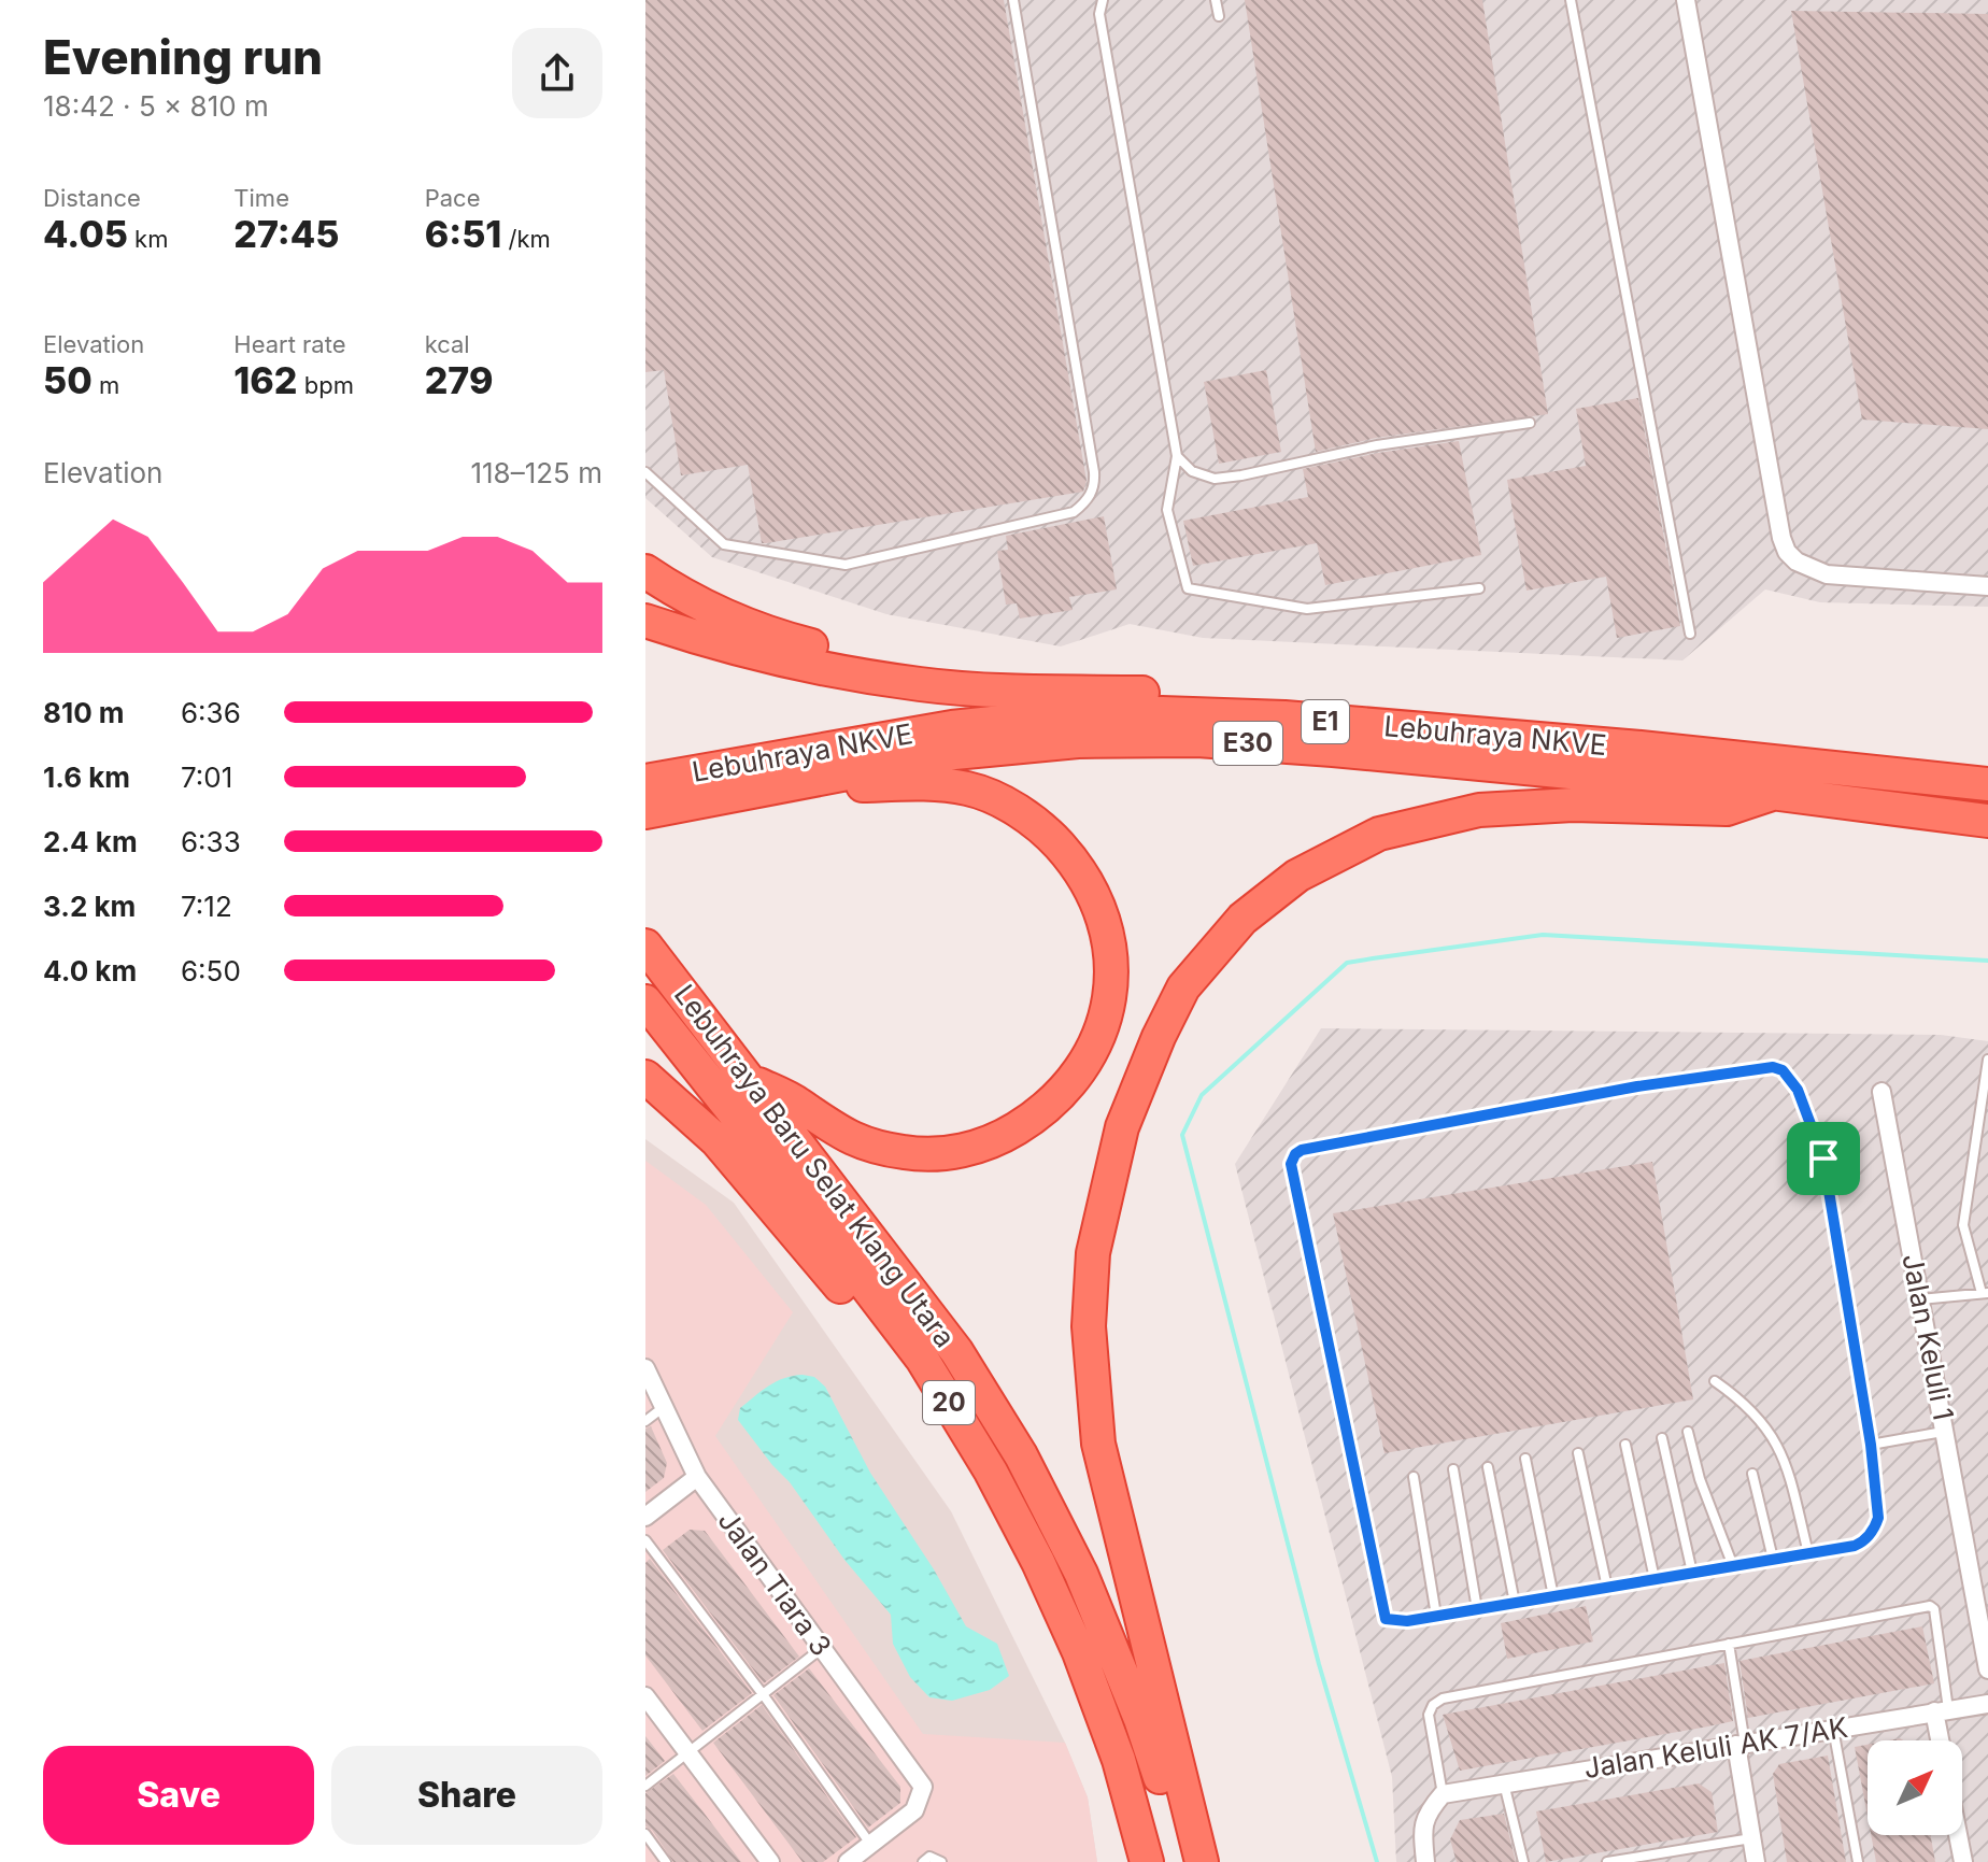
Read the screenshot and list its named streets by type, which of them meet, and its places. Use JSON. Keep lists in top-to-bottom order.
{
  "streets": {
    "highway": [
      "E1",
      "Lebuhraya NKVE",
      "E30",
      "Lebuhraya Baru Selat Klang Utara",
      "20"
    ],
    "street": ["Jalan Keluli 1", "Jalan Tiara 3", "Jalan Keluli AK 7/AK"]
  },
  "north": "top right",
  "page": {
    "heading": ["Evening run", "18:42 · 5 × 810 m"],
    "stats": [
      ["Distance", "4.05 km"],
      ["Time", "27:45"],
      ["Pace", "6:51 /km"],
      ["Elevation", "50 m"],
      ["Heart rate", "162 bpm"],
      ["kcal", "279"]
    ],
    "chart": ["Elevation", "118–125 m"],
    "list": [
      {
        "name": "810 m",
        "note": "6:36"
      },
      {
        "name": "1.6 km",
        "note": "7:01"
      },
      {
        "name": "2.4 km",
        "note": "6:33"
      },
      {
        "name": "3.2 km",
        "note": "7:12"
      },
      {
        "name": "4.0 km",
        "note": "6:50"
      }
    ],
    "buttons": ["Save", "Share"]
  }
}
